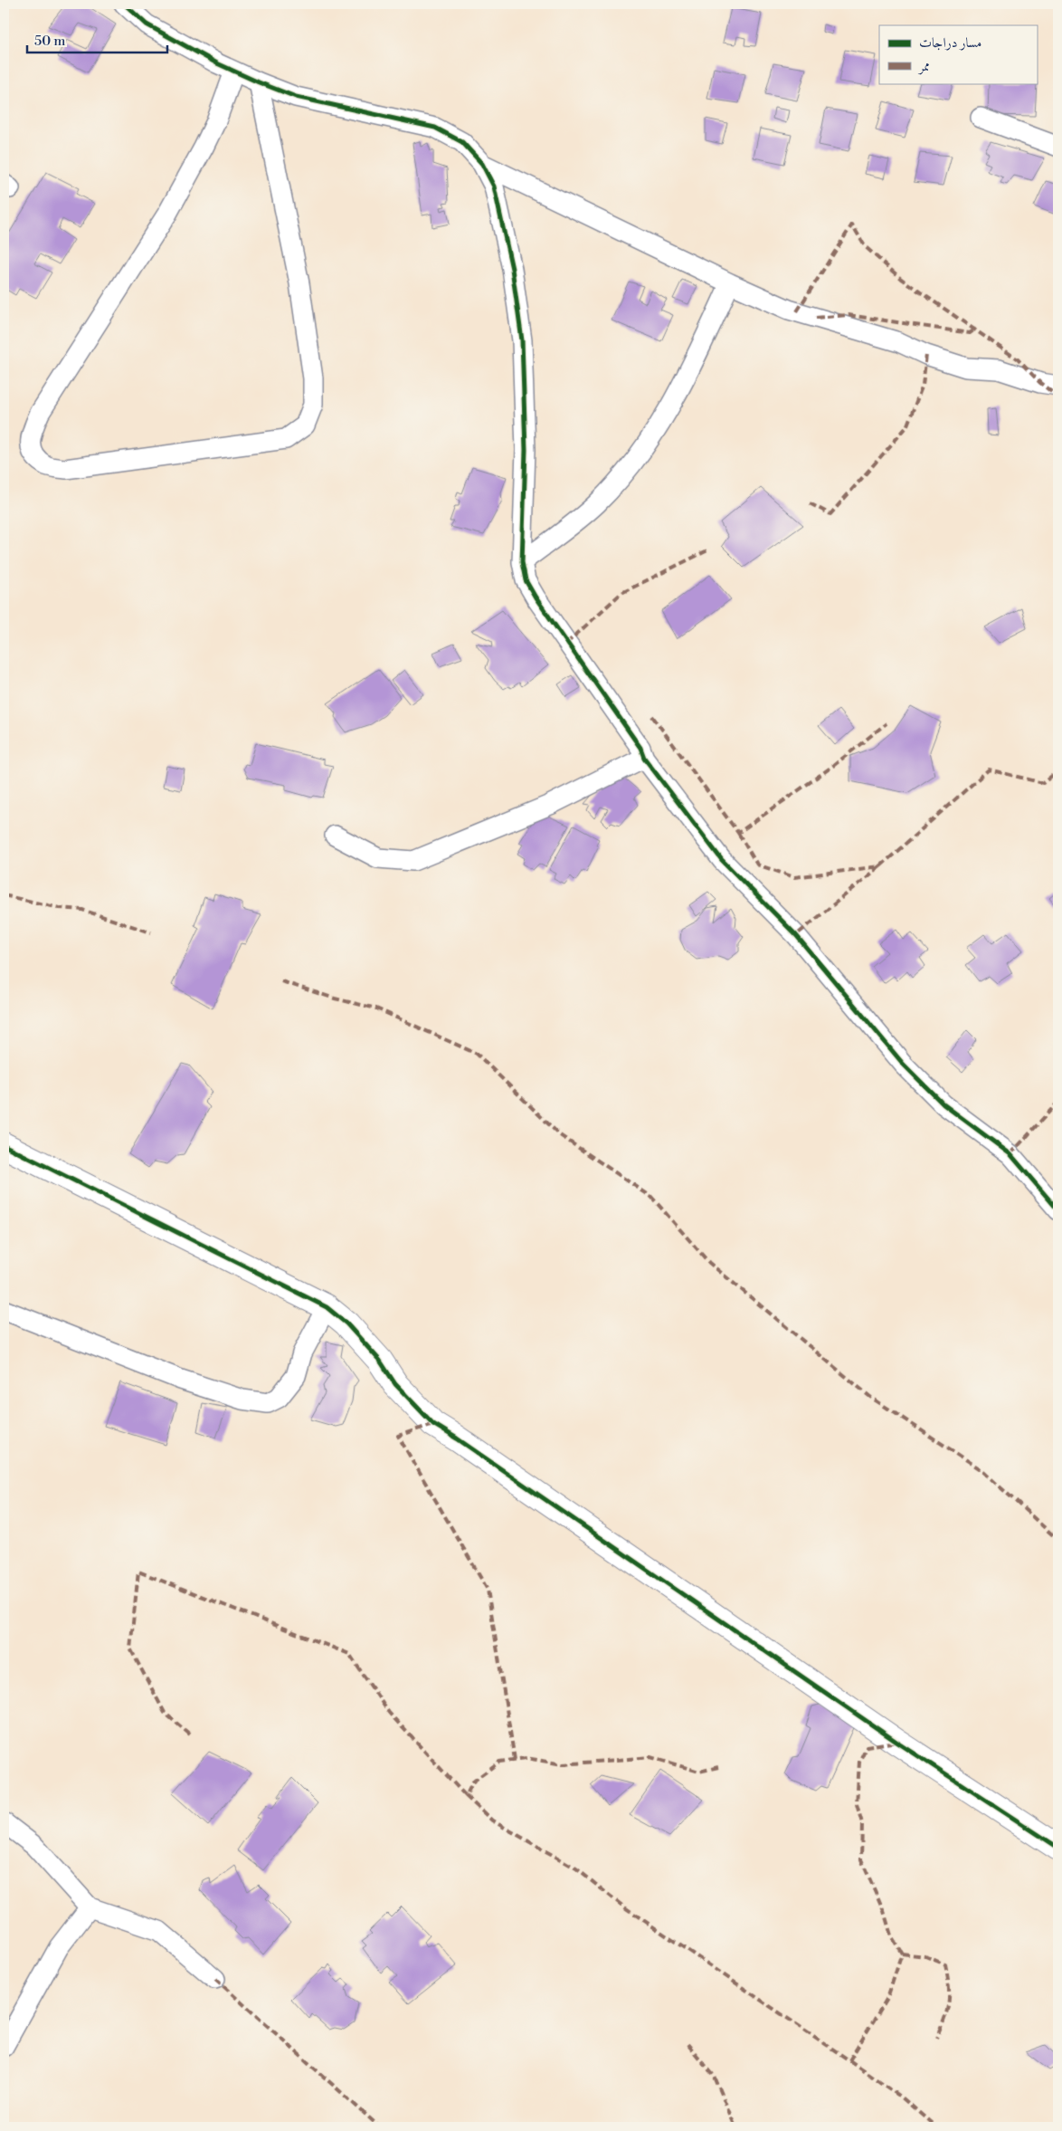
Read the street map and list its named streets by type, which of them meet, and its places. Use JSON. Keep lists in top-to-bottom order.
{
  "legend": ["مسار دراجات", "ممر"],
  "scale_bar": "50 m"
}
